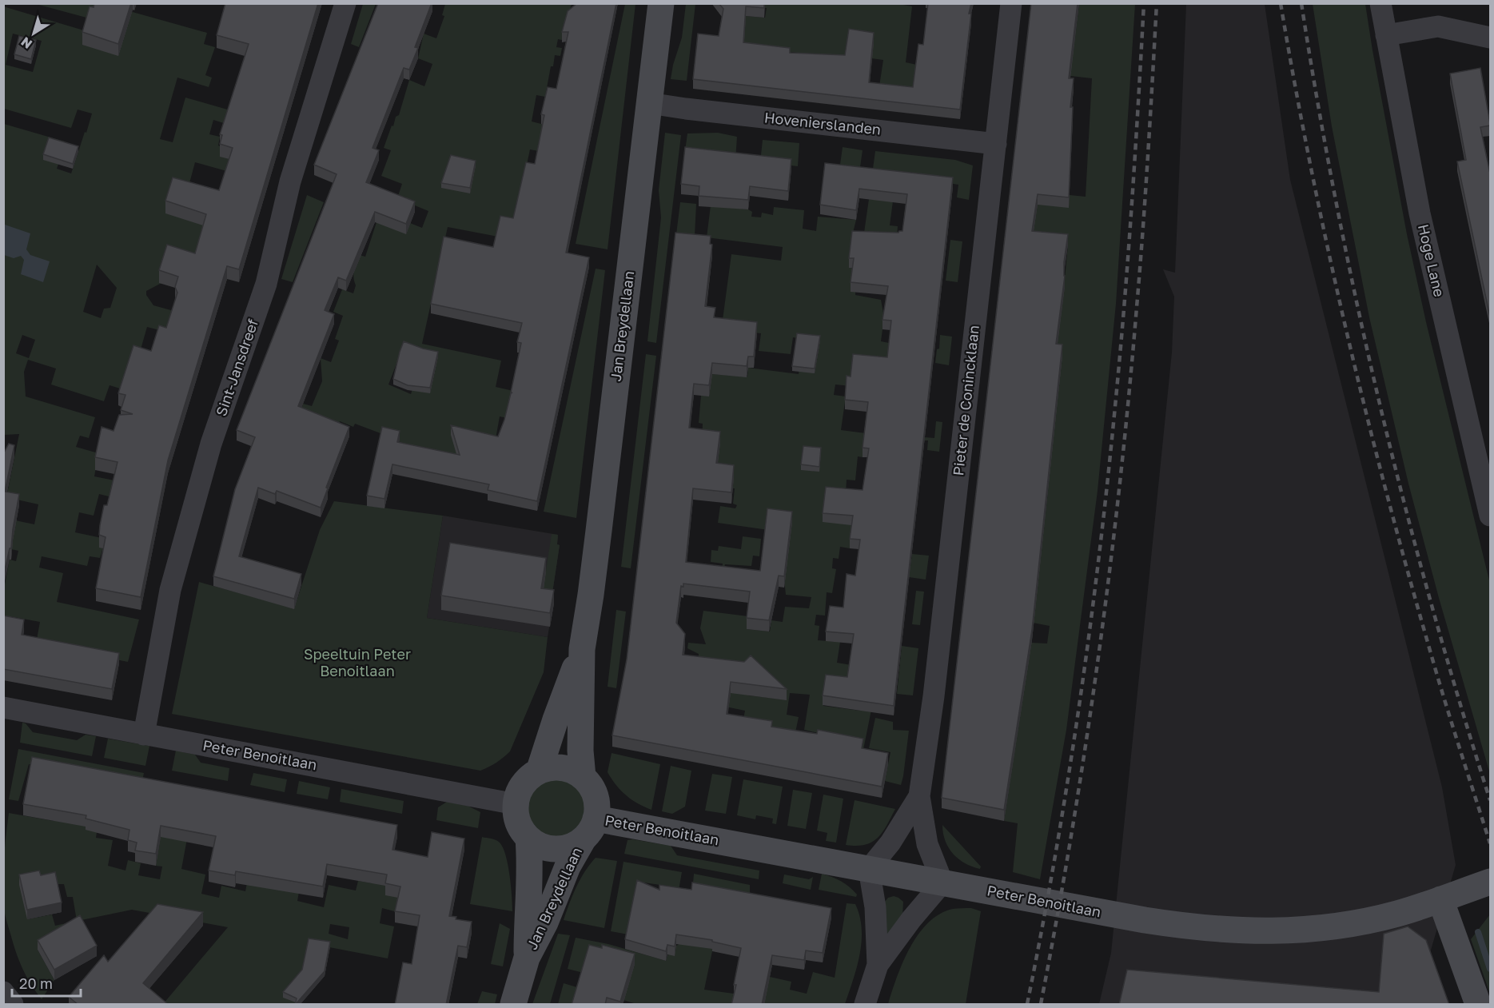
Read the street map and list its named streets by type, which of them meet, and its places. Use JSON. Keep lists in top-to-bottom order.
{
  "streets": {
    "street": [
      "Hovenierslanden",
      "Hoge Lane",
      "Jan Breydellaan",
      "Sint-Jansdreef",
      "Pieter de Conincklaan",
      "Peter Benoitlaan"
    ]
  },
  "crossings": [
    ["Hovenierslanden", "Jan Breydellaan"],
    ["Hovenierslanden", "Pieter de Conincklaan"],
    ["Jan Breydellaan", "Peter Benoitlaan"],
    ["Sint-Jansdreef", "Peter Benoitlaan"],
    ["Pieter de Conincklaan", "Peter Benoitlaan"]
  ],
  "parks": ["Speeltuin Peter Benoitlaan"],
  "scale_bar": "20 m",
  "north": "bottom left"
}
